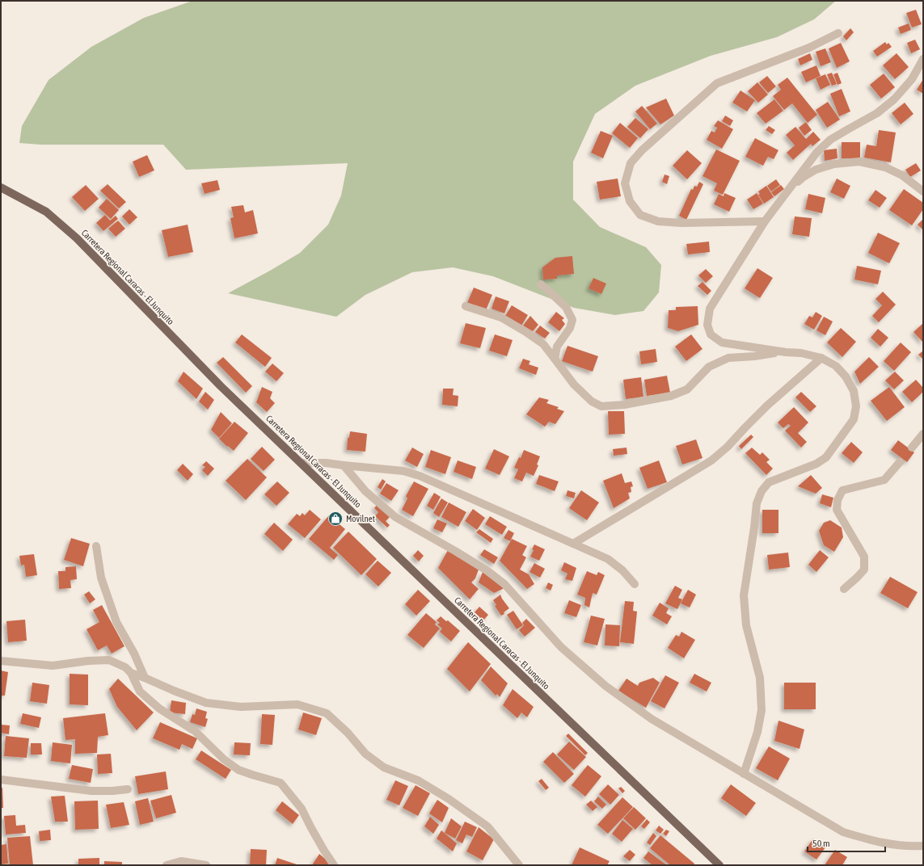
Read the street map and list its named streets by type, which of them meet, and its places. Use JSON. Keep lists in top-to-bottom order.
{
  "streets": {
    "main road": ["Carretera Regional Caracas - El Junquito"]
  },
  "places": {
    "shop": ["Movilnet"]
  },
  "scale_bar": "50 m"
}
